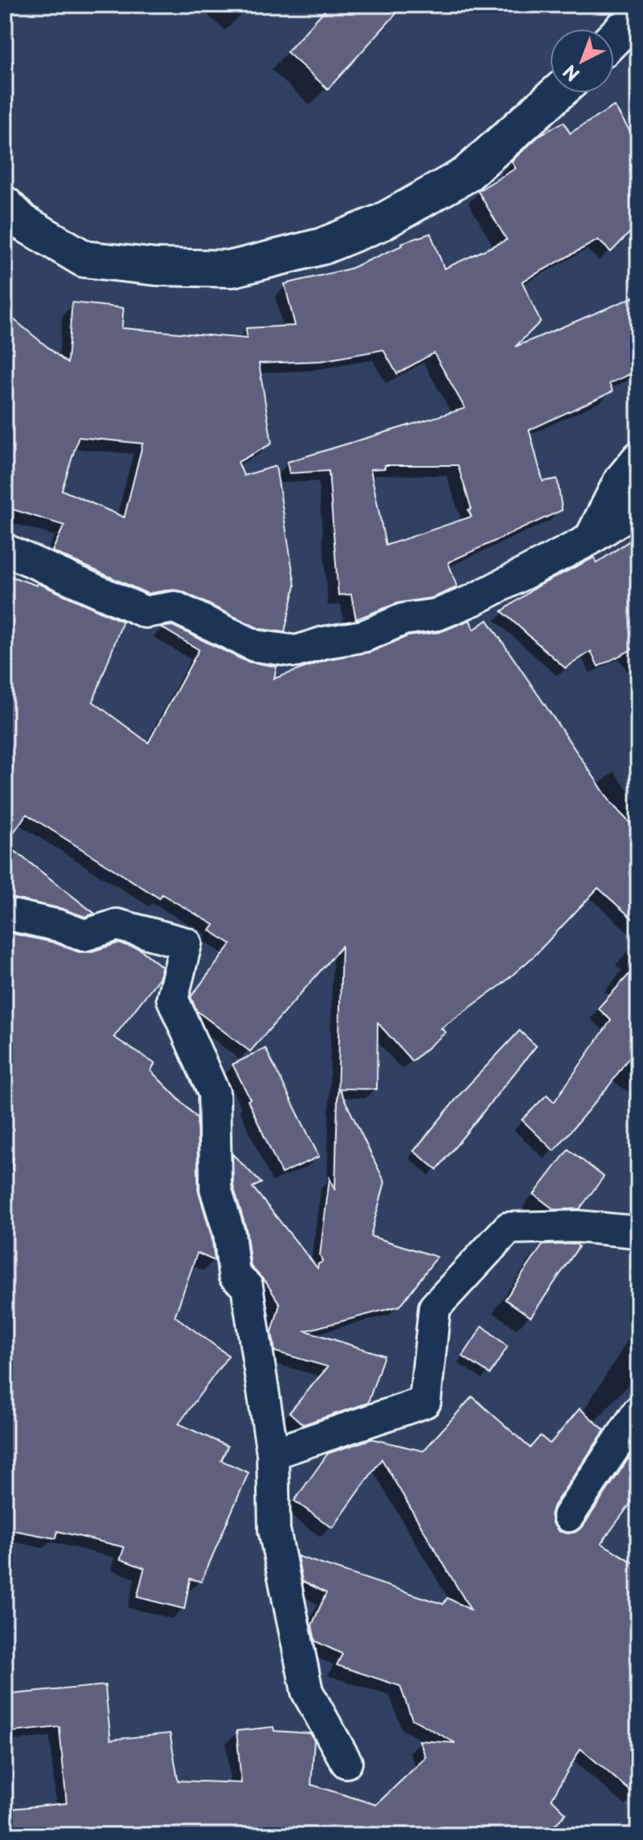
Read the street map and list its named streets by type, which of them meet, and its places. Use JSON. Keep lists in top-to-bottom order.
{
  "north": "bottom left"
}
